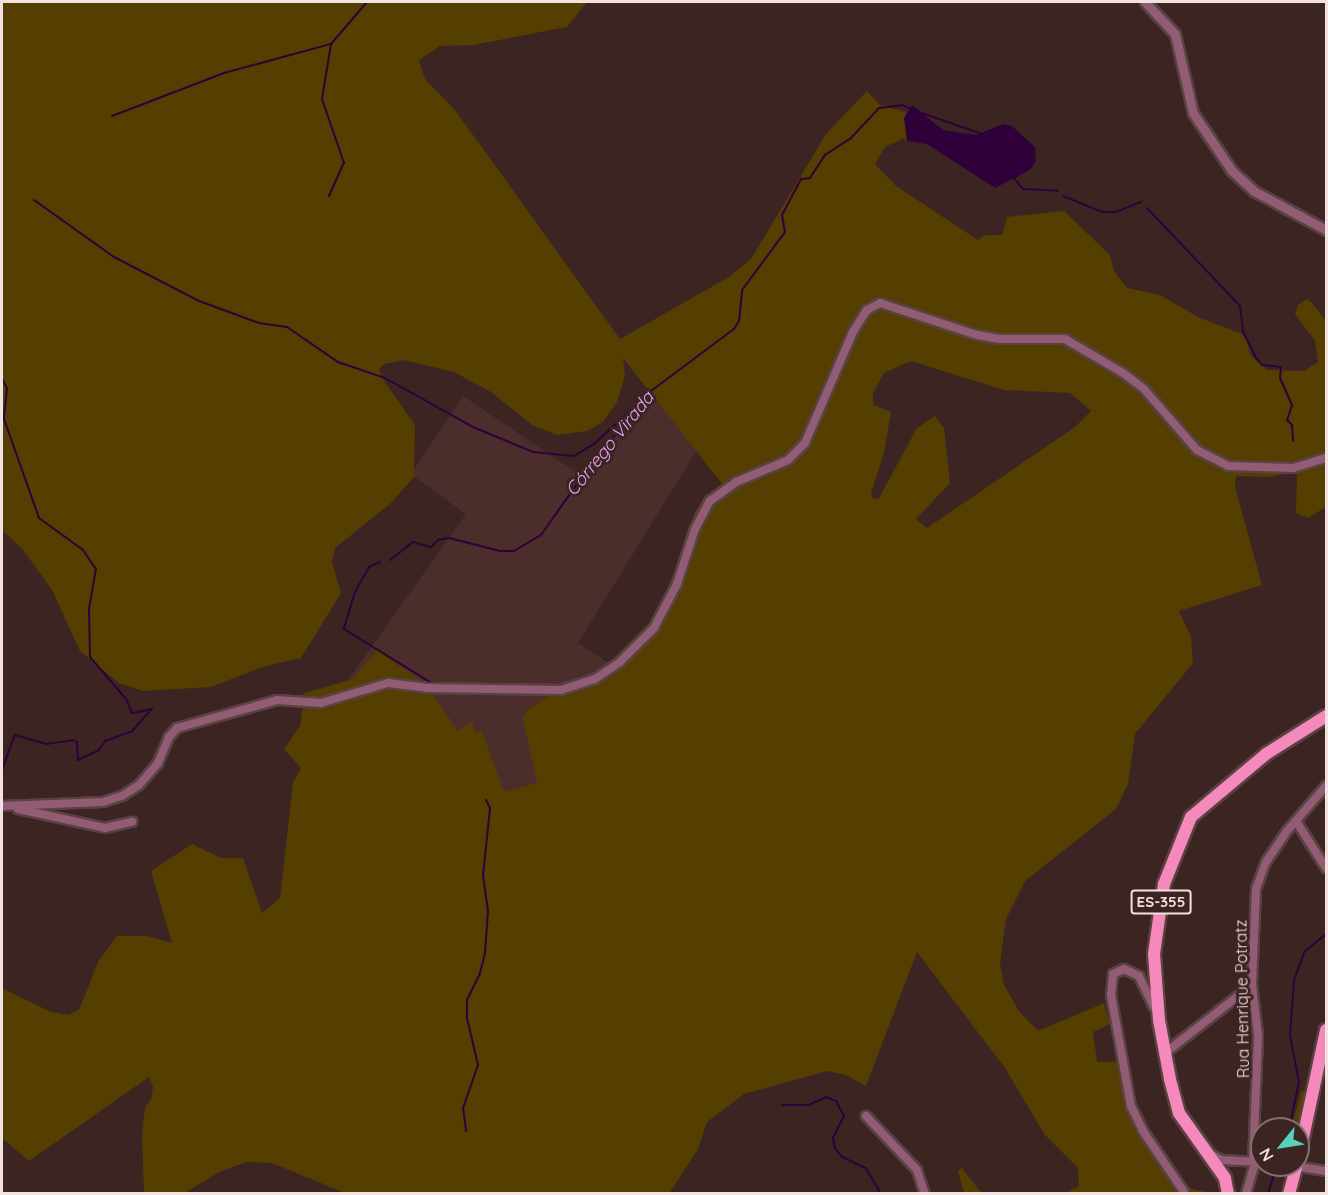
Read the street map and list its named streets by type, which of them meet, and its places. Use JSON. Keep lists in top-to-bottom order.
{
  "streets": {
    "main road": ["ES-355"],
    "street": ["Rua Henrique Potratz"]
  },
  "water": ["Córrego Virada"],
  "north": "bottom left"
}
